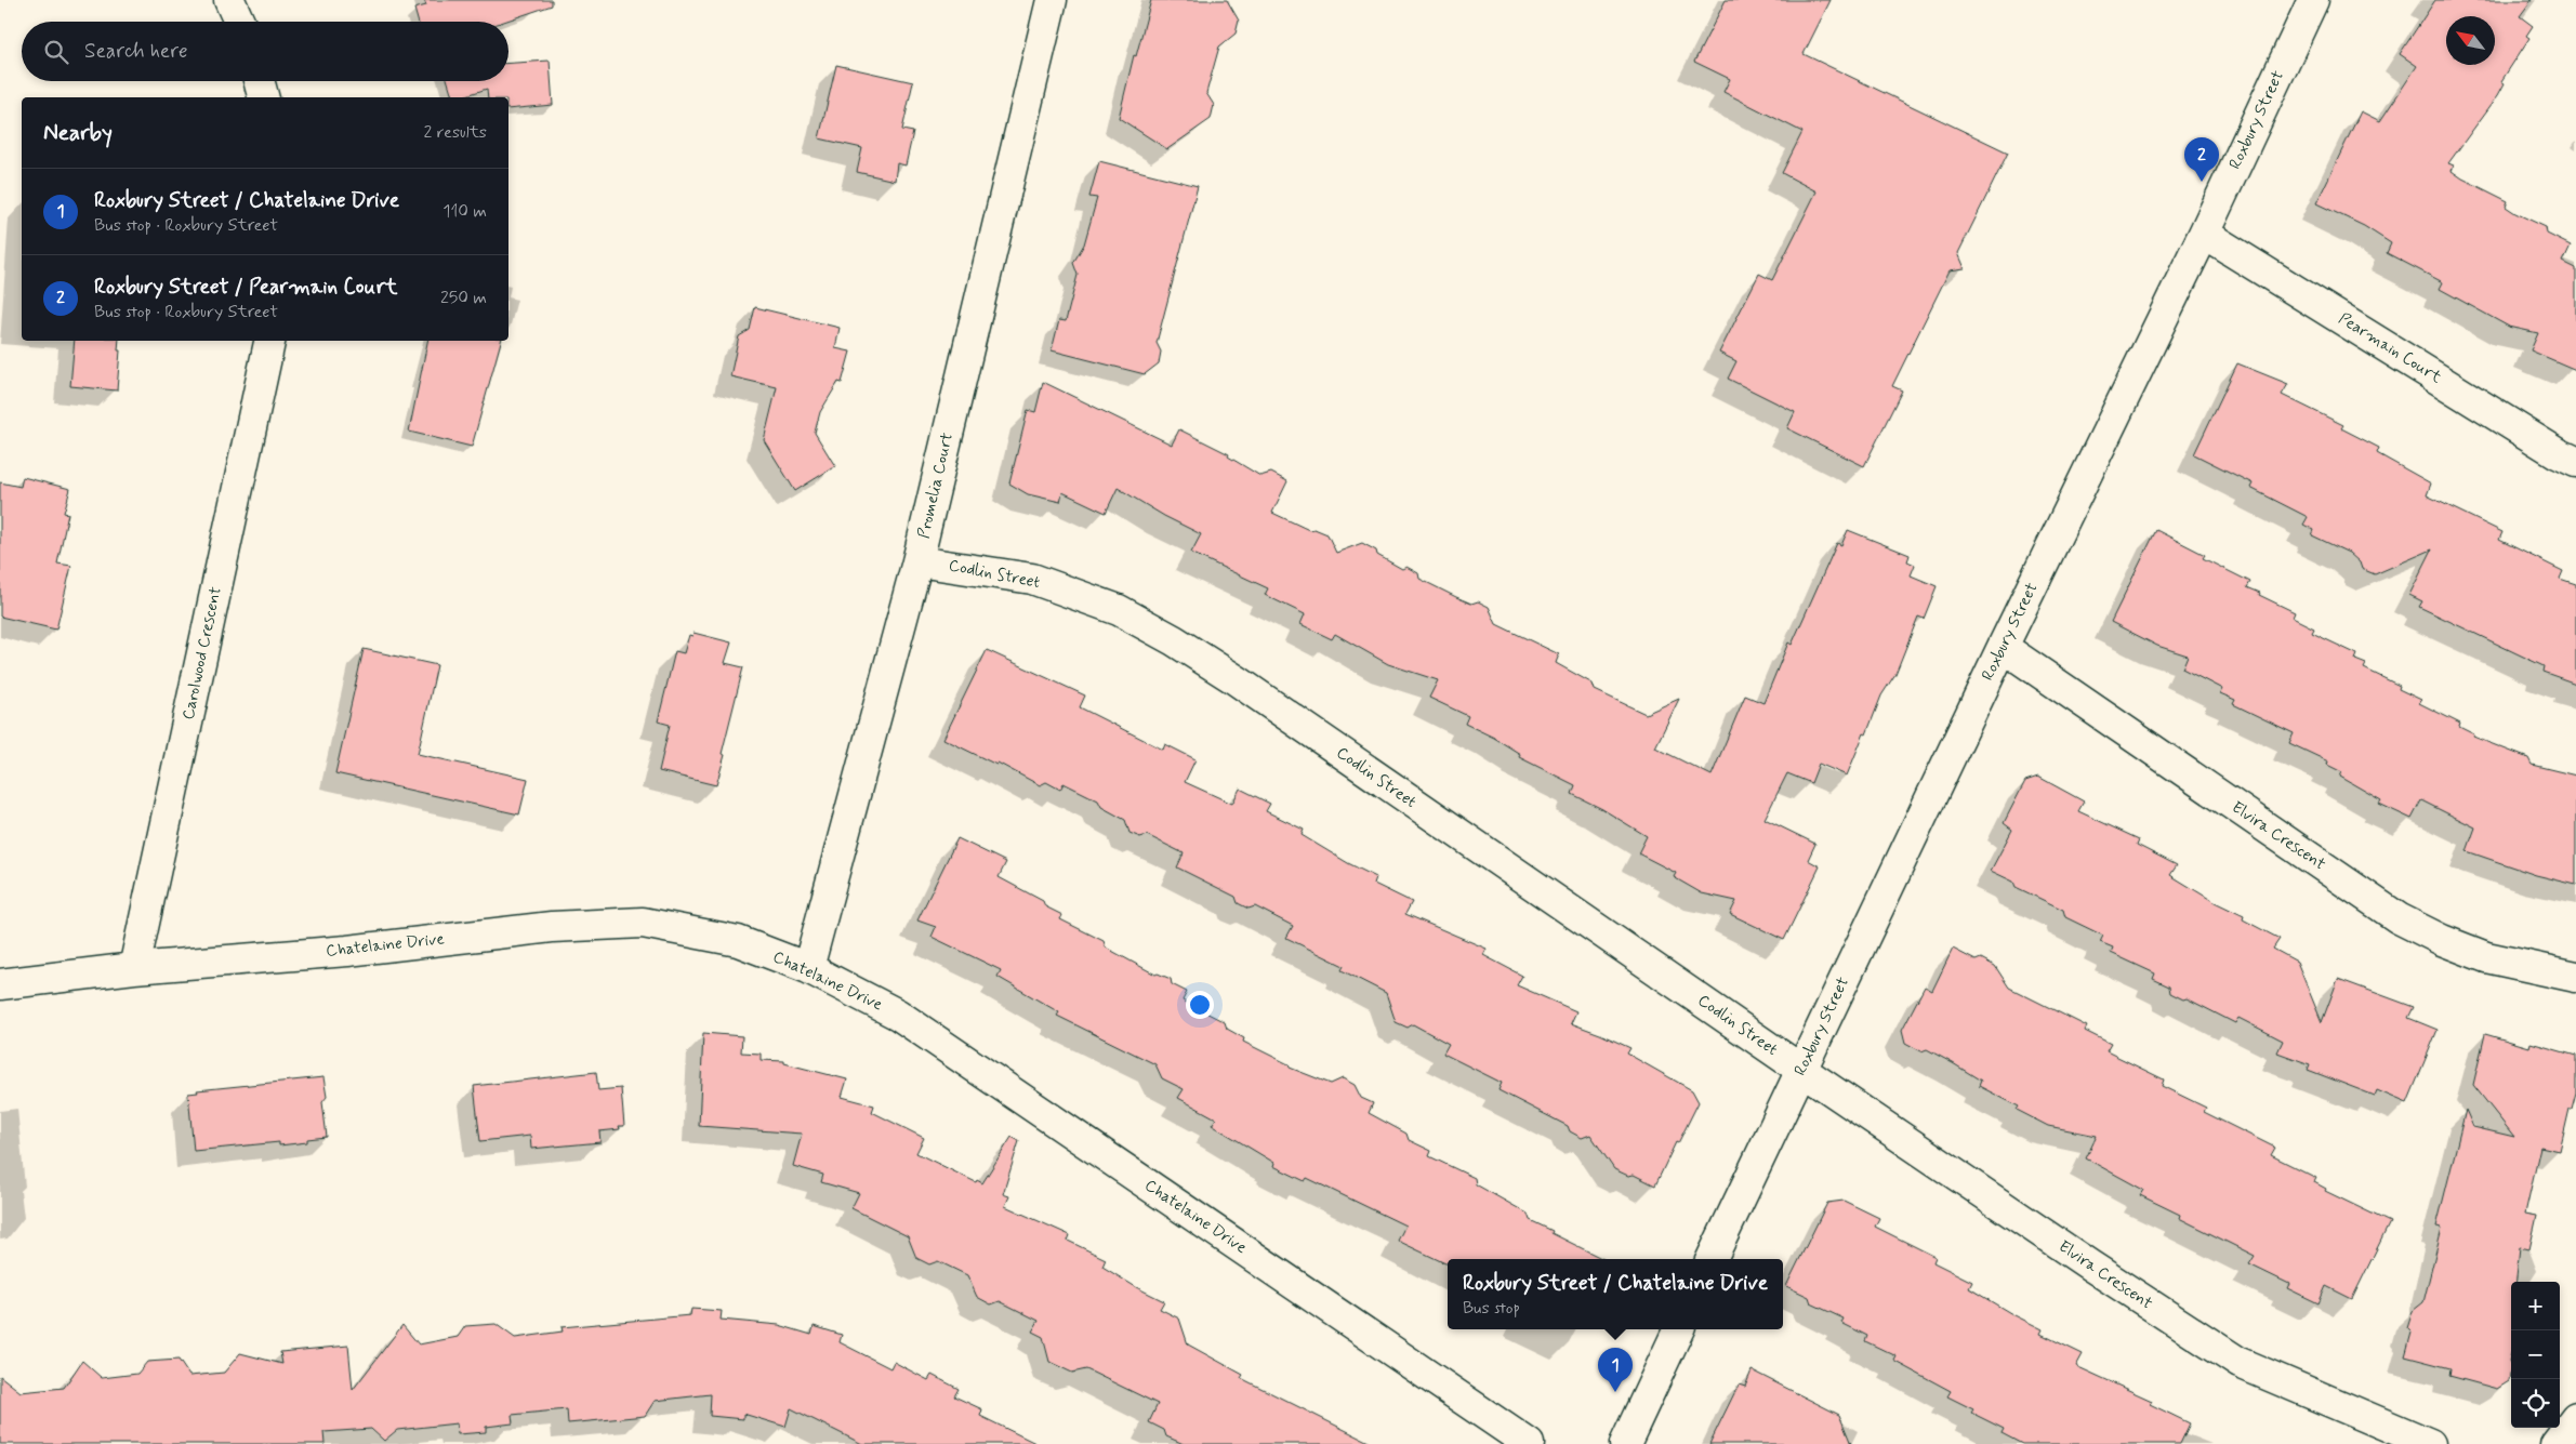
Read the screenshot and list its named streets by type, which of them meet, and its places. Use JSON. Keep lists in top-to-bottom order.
{
  "streets": {
    "street": [
      "Roxbury Street",
      "Pearmain Court",
      "Promelia Court",
      "Codlin Street",
      "Carolwood Crescent",
      "Elvira Crescent",
      "Chatelaine Drive"
    ]
  },
  "crossings": [
    ["Roxbury Street", "Pearmain Court"],
    ["Roxbury Street", "Codlin Street"],
    ["Roxbury Street", "Elvira Crescent"],
    ["Promelia Court", "Codlin Street"],
    ["Promelia Court", "Chatelaine Drive"],
    ["Codlin Street", "Elvira Crescent"],
    ["Carolwood Crescent", "Chatelaine Drive"]
  ],
  "north": "top left",
  "page": {
    "search": "Search here",
    "heading": ["Nearby", "2 results"],
    "pins": ["2", "1"],
    "list": [
      {
        "mark": "1",
        "name": "Roxbury Street / Chatelaine Drive",
        "note": "Bus stop · Roxbury Street",
        "value": "110 m"
      },
      {
        "mark": "2",
        "name": "Roxbury Street / Pearmain Court",
        "note": "Bus stop · Roxbury Street",
        "value": "250 m"
      }
    ],
    "popup": ["Roxbury Street / Chatelaine Drive", "Bus stop"],
    "map_buttons": ["+", "−"]
  }
}
